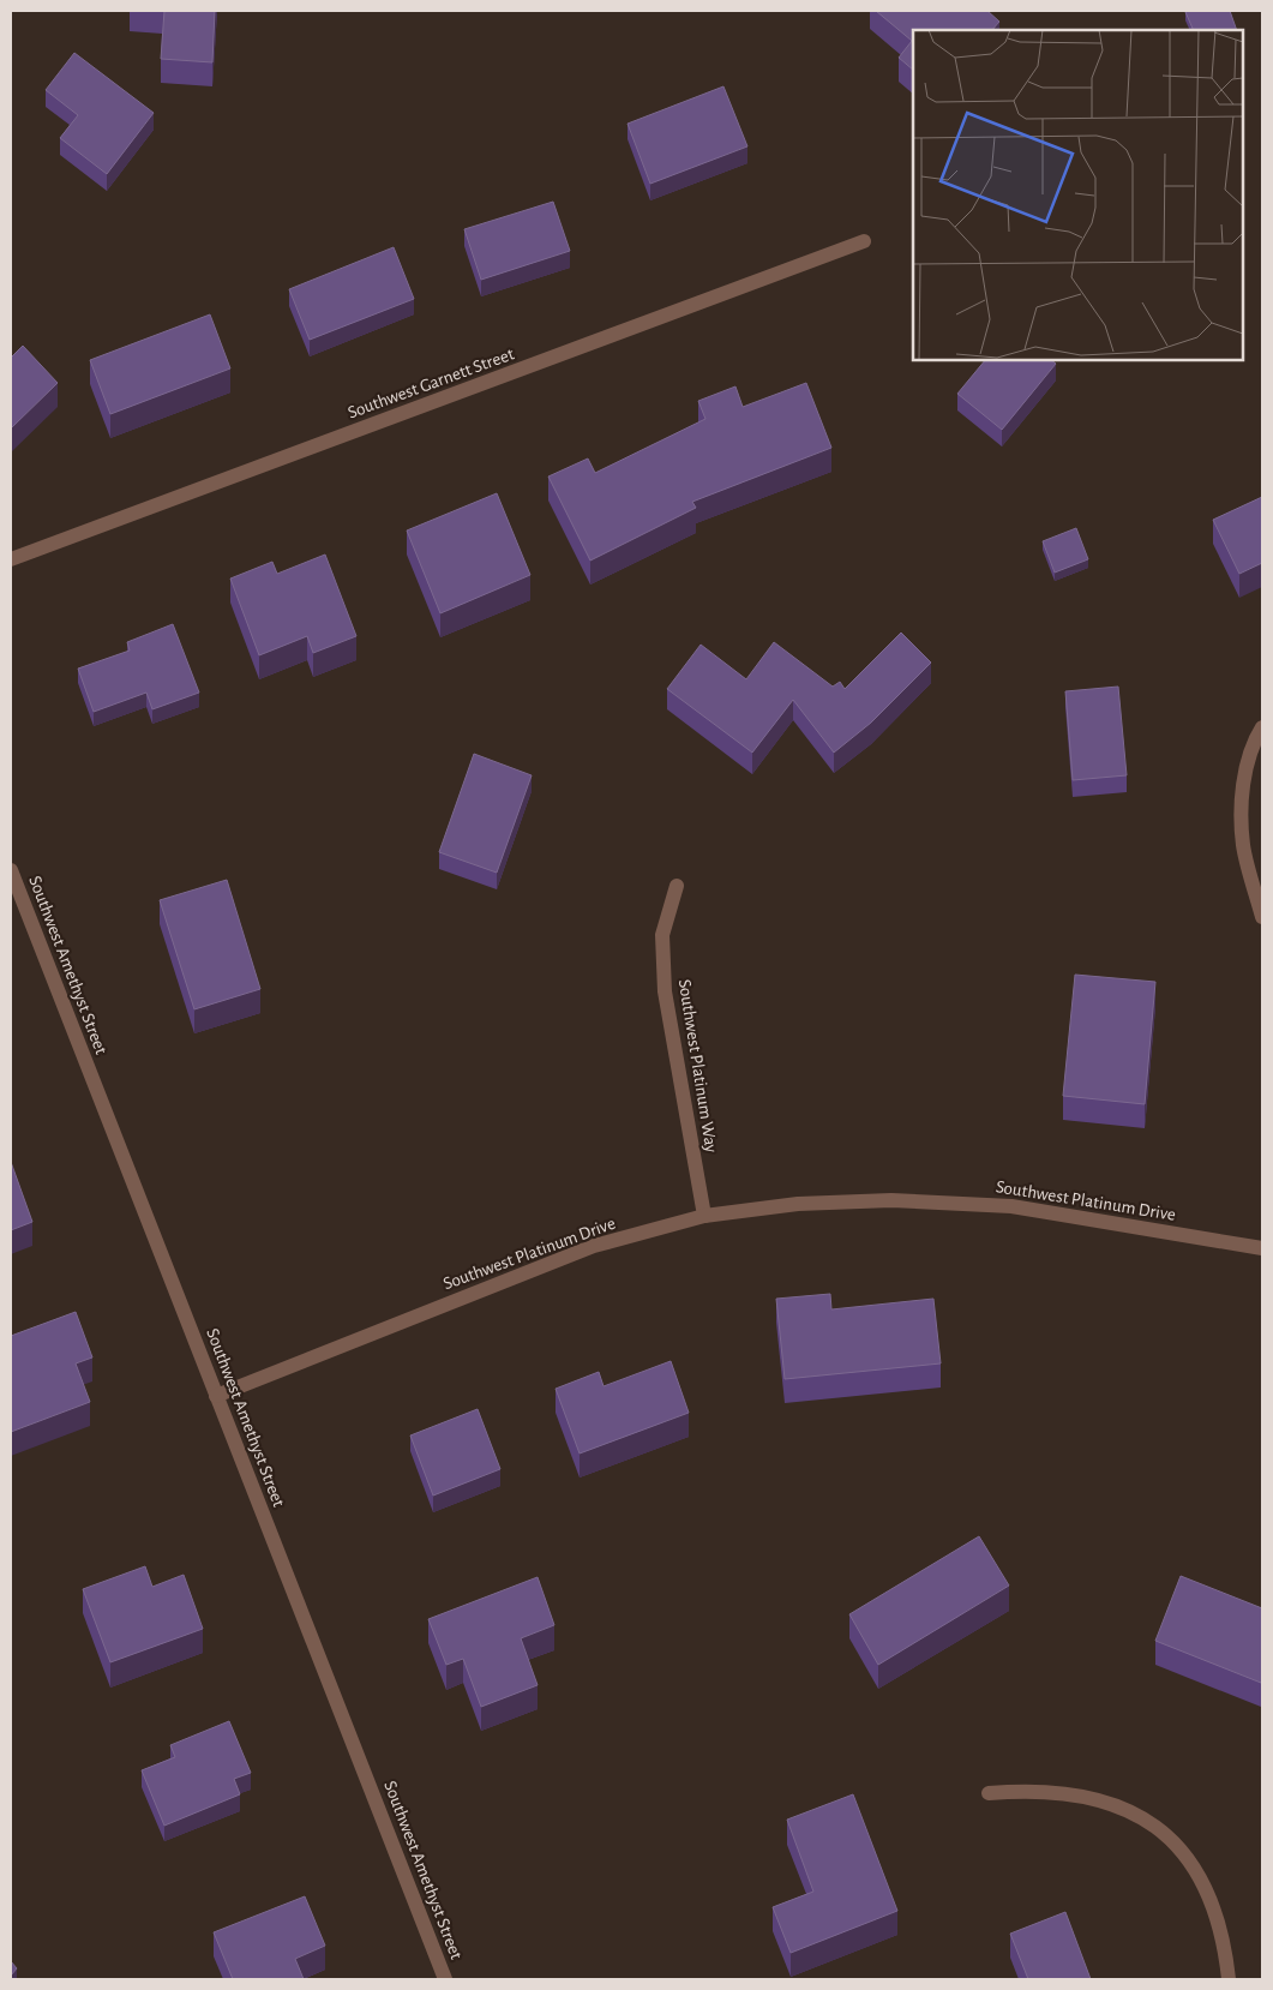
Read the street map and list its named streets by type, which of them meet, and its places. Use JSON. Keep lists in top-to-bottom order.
{
  "streets": {
    "street": [
      "Southwest Garnett Street",
      "Southwest Amethyst Street",
      "Southwest Platinum Way",
      "Southwest Platinum Drive"
    ]
  },
  "crossings": [
    ["Southwest Amethyst Street", "Southwest Platinum Drive"],
    ["Southwest Platinum Way", "Southwest Platinum Drive"]
  ]
}
